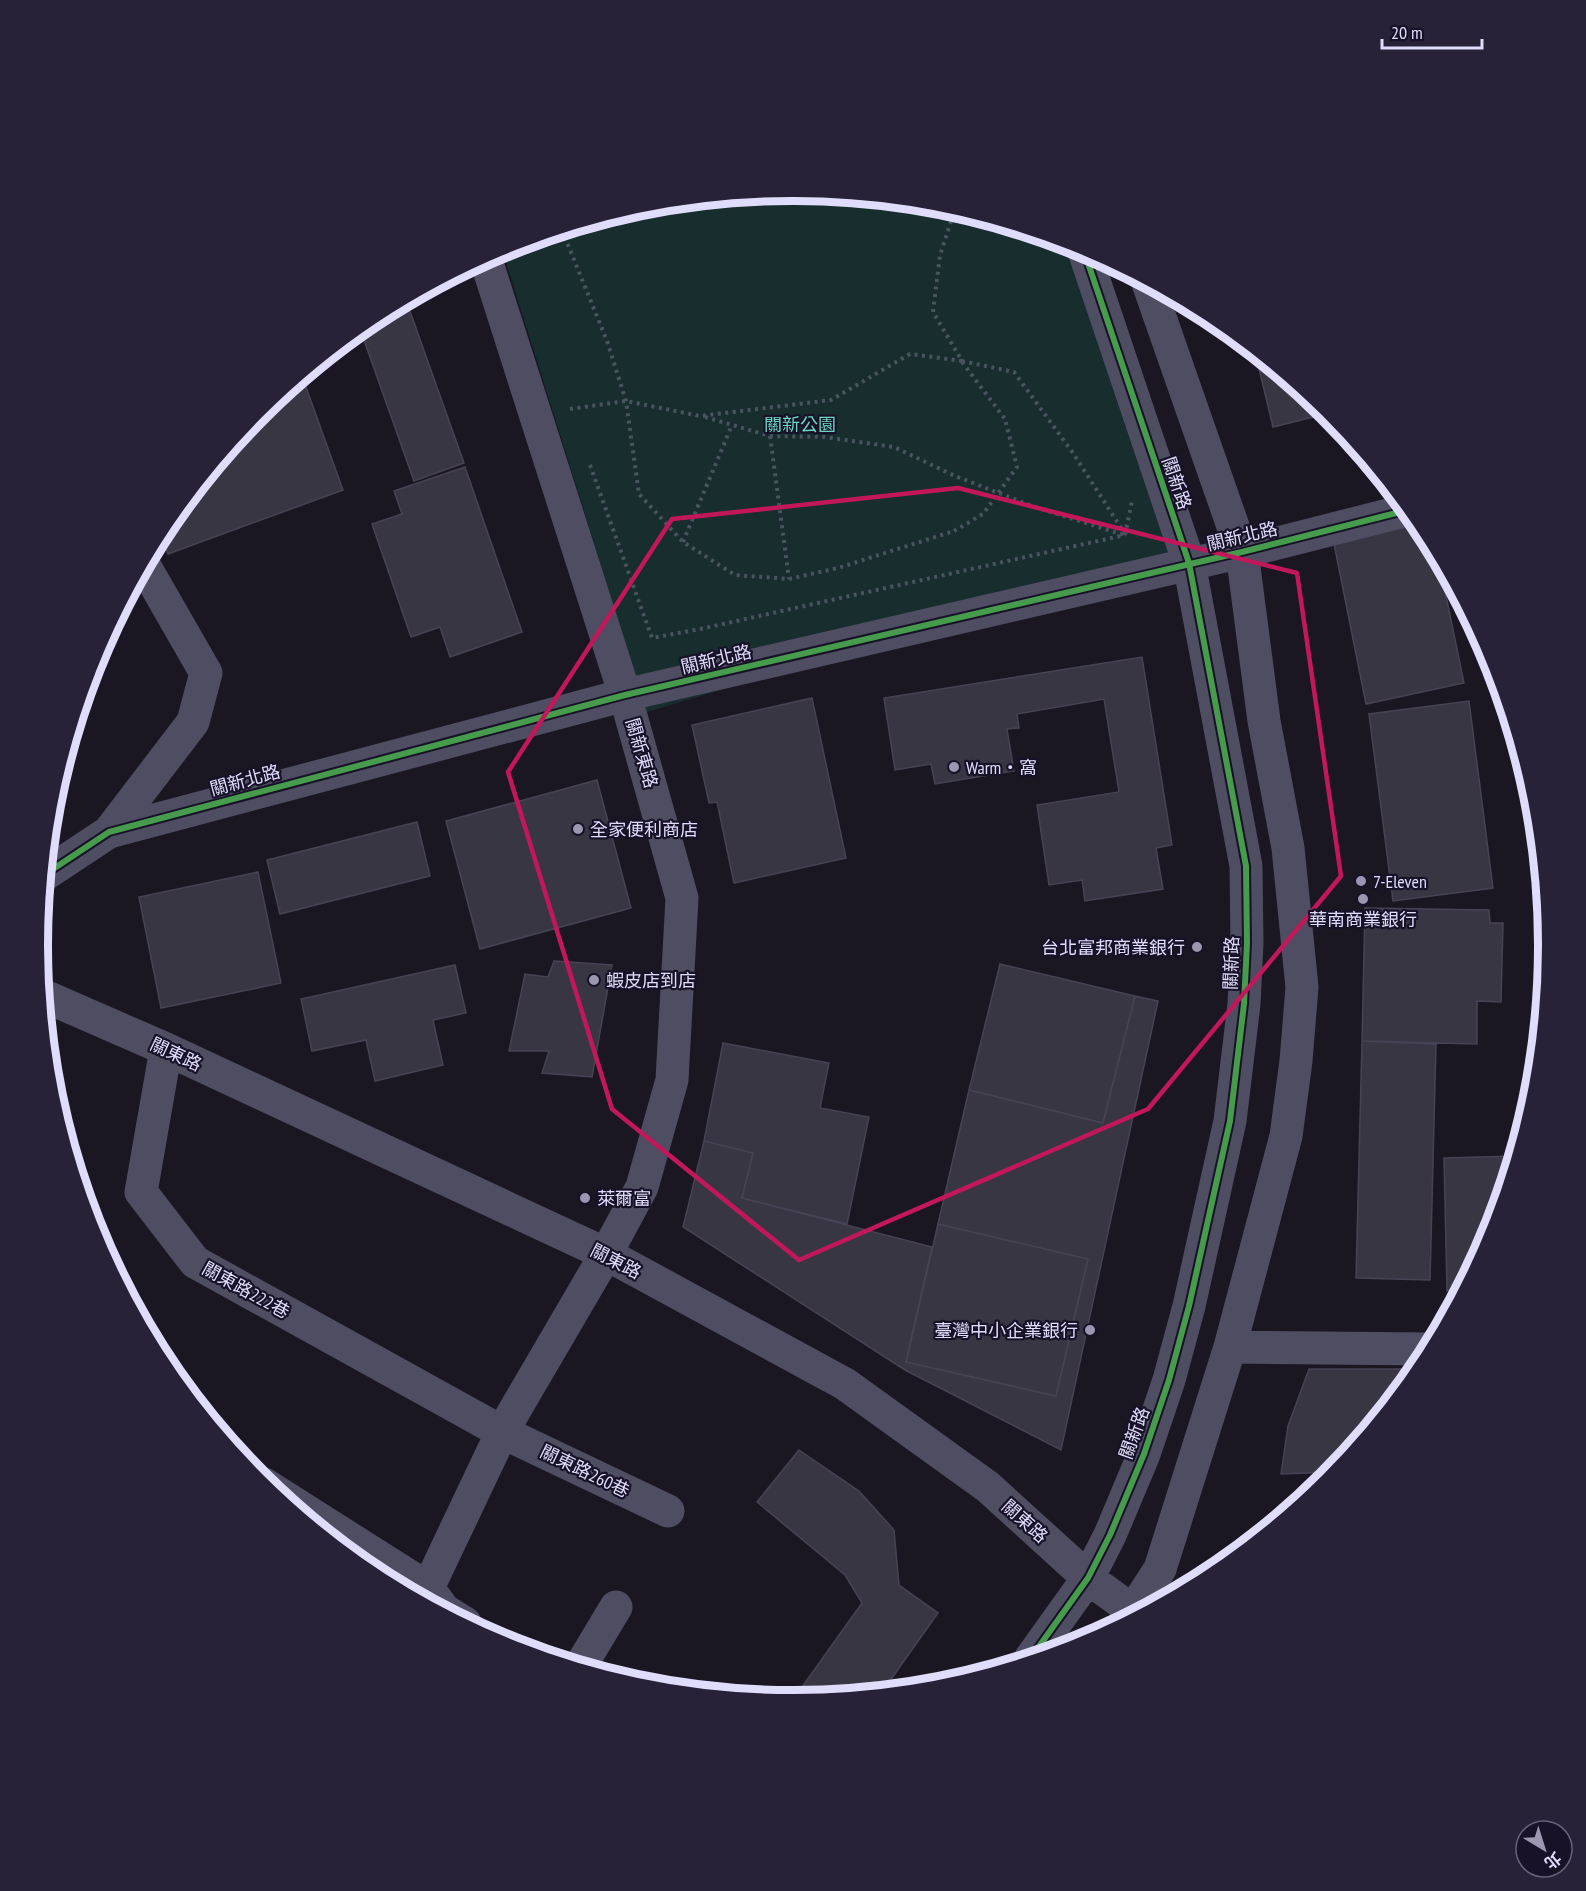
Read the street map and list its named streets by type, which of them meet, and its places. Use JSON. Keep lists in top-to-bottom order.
{
  "streets": {
    "street": [
      "關新路",
      "關新北路",
      "關新東路",
      "關東路",
      "關東路222巷",
      "關東路260巷"
    ]
  },
  "crossings": [
    ["關新路", "關新北路"],
    ["關新路", "關東路"],
    ["關新北路", "關新東路"],
    ["關新東路", "關東路"],
    ["關新東路", "關東路222巷"],
    ["關新東路", "關東路260巷"],
    ["關東路", "關東路222巷"],
    ["關東路222巷", "關東路260巷"]
  ],
  "parks": ["關新公園"],
  "places": [
    "Warm・窩",
    "全家便利商店",
    "7-Eleven",
    "華南商業銀行",
    "台北富邦商業銀行",
    "蝦皮店到店",
    "萊爾富",
    "臺灣中小企業銀行"
  ],
  "scale_bar": "20 m",
  "north": "bottom right"
}
